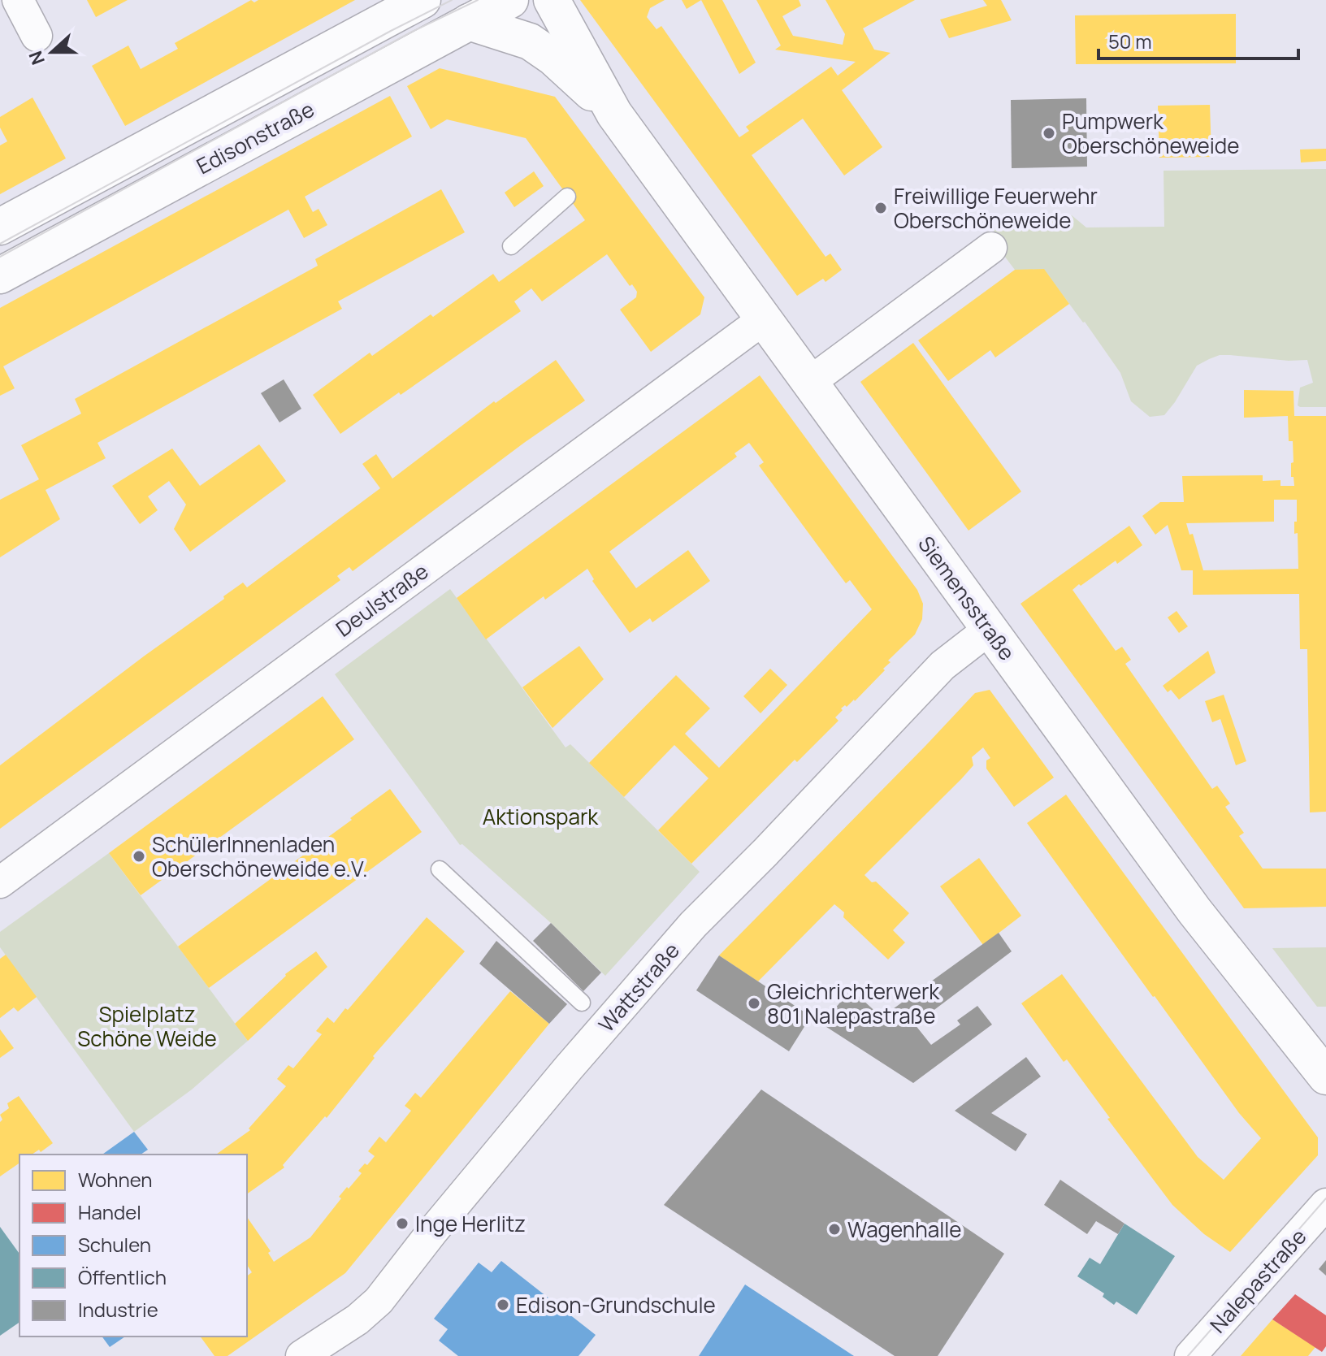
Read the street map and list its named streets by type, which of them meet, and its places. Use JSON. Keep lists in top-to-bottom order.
{
  "streets": {
    "main road": ["Edisonstraße", "Siemensstraße"],
    "street": ["Deulstraße", "Wattstraße", "Nalepastraße"]
  },
  "crossings": [
    ["Edisonstraße", "Siemensstraße"],
    ["Siemensstraße", "Deulstraße"],
    ["Siemensstraße", "Wattstraße"]
  ],
  "parks": ["Aktionspark", "Spielplatz Schöne Weide"],
  "places": [
    "Pumpwerk Oberschöneweide",
    "Freiwillige Feuerwehr Oberschöneweide",
    "SchülerInnenladen Oberschöneweide e.V.",
    "Gleichrichterwerk 801 Nalepastraße",
    "Inge Herlitz",
    "Wagenhalle",
    "Edison-Grundschule"
  ],
  "legend": [
    "Wohnen",
    "Handel",
    "Schulen",
    "Öffentlich",
    "Industrie"
  ],
  "scale_bar": "50 m",
  "north": "left"
}
